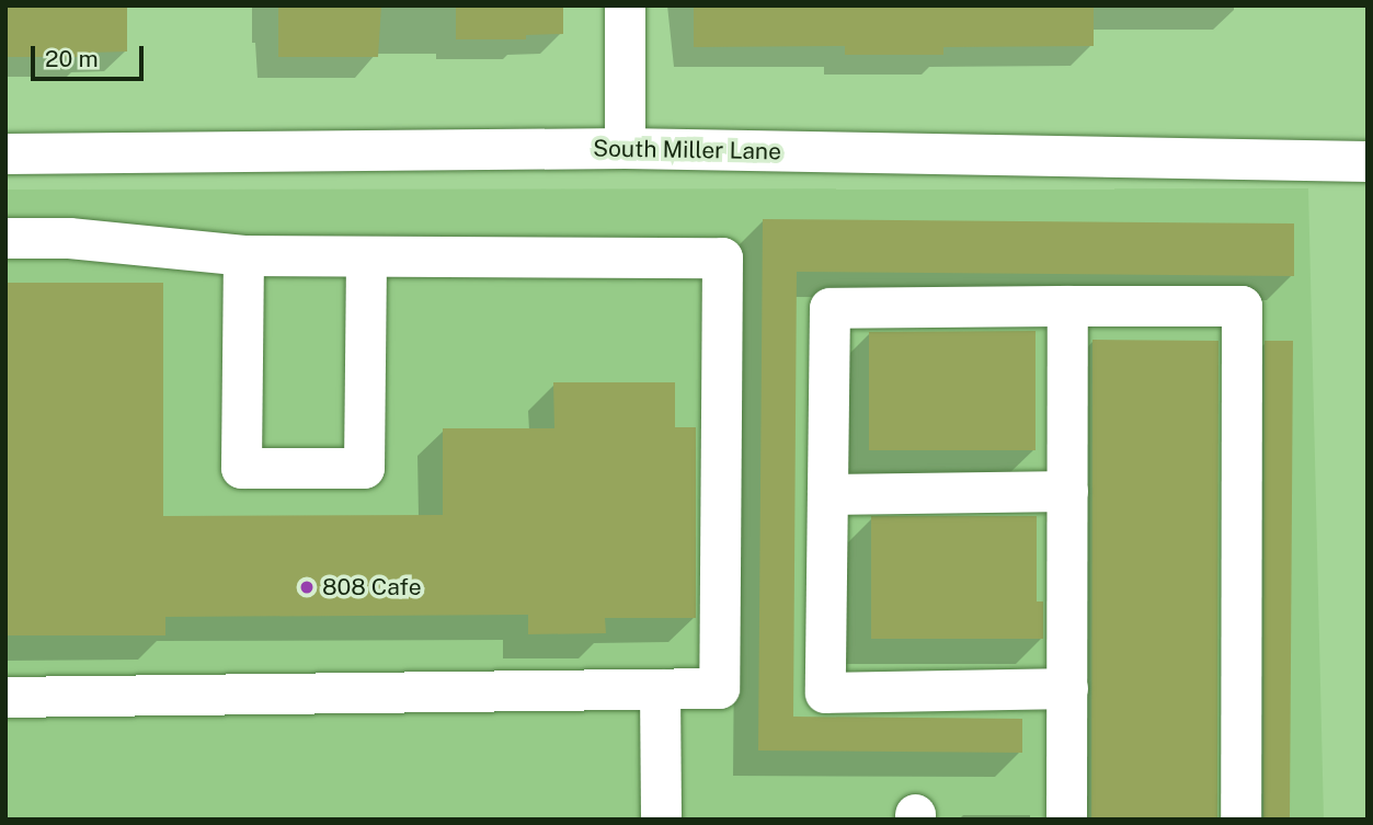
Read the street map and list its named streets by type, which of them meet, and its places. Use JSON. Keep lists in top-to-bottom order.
{
  "streets": {
    "street": ["South Miller Lane"]
  },
  "places": ["808 Cafe"],
  "scale_bar": "20 m"
}
